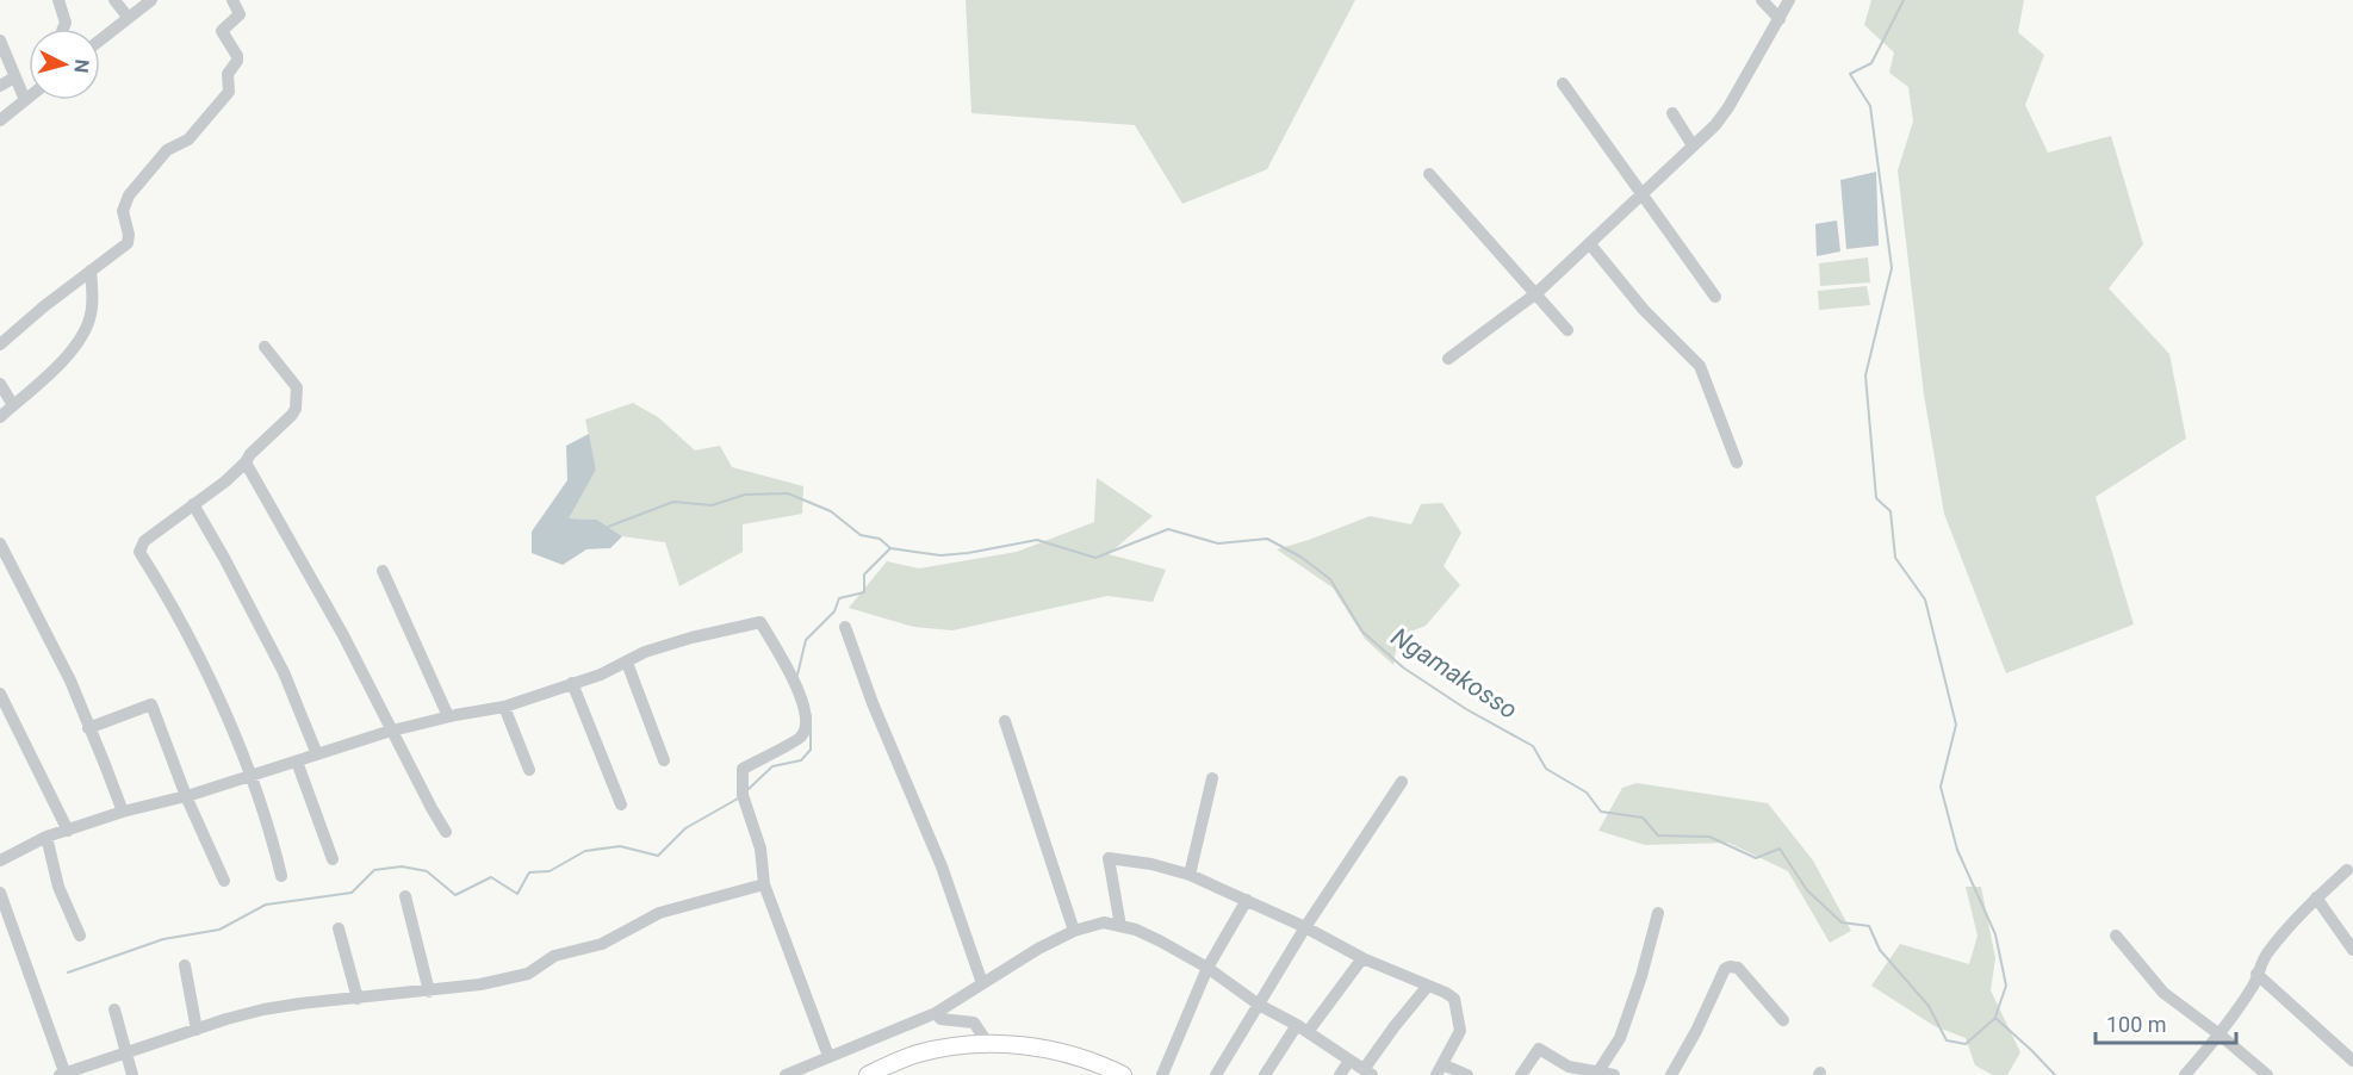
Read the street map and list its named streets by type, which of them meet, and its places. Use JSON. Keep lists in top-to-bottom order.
{
  "water": ["Ngamakosso"],
  "scale_bar": "100 m",
  "north": "right"
}
